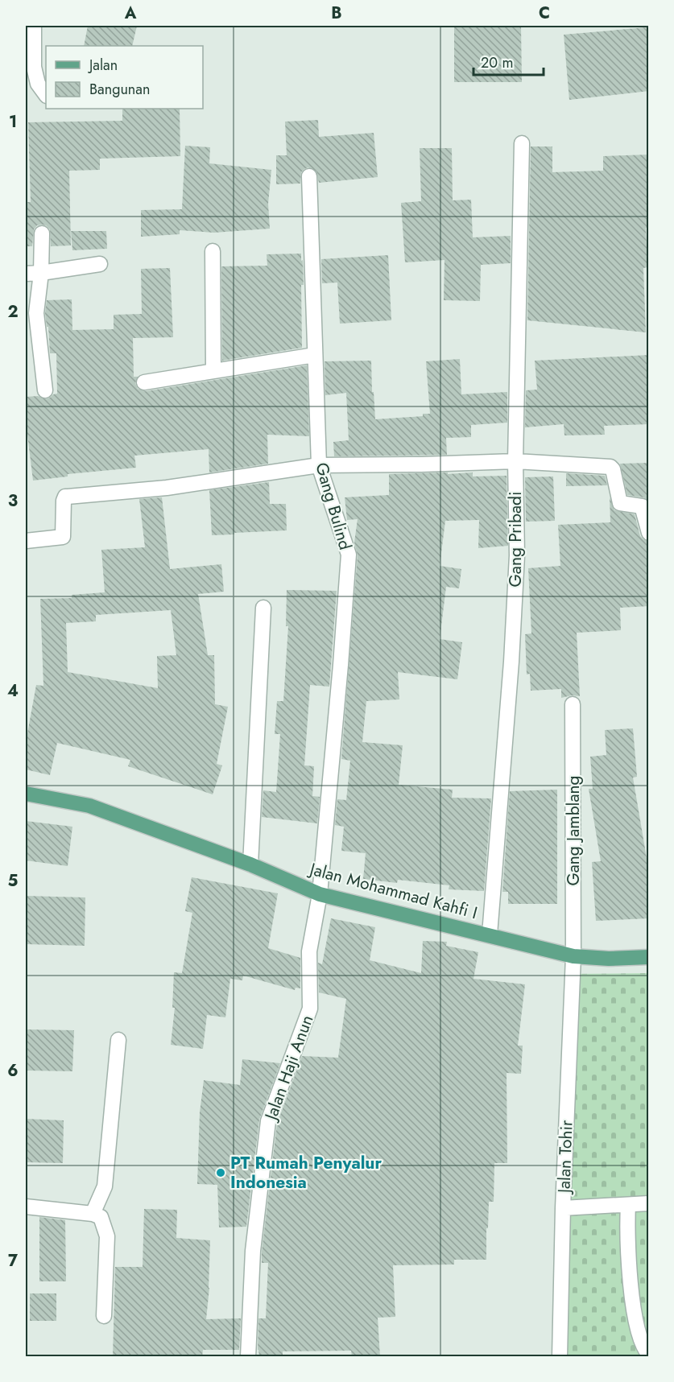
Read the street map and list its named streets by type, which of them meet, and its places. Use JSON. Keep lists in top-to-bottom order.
{
  "streets": {
    "main road": ["Jalan Mohammad Kahfi I"],
    "street": [
      "Gang Bulind",
      "Gang Pribadi",
      "Gang Jamblang",
      "Jalan Haji Anun",
      "Jalan Tohir"
    ]
  },
  "crossings": [
    ["Gang Bulind", "Jalan Mohammad Kahfi I"],
    ["Gang Bulind", "Jalan Haji Anun"],
    ["Gang Pribadi", "Jalan Mohammad Kahfi I"],
    ["Gang Jamblang", "Jalan Mohammad Kahfi I"],
    ["Gang Jamblang", "Jalan Tohir"],
    ["Jalan Mohammad Kahfi I", "Jalan Haji Anun"],
    ["Jalan Mohammad Kahfi I", "Jalan Tohir"]
  ],
  "places": ["PT Rumah Penyalur Indonesia"],
  "legend": ["Jalan", "Bangunan"],
  "scale_bar": "20 m",
  "grid": {
    "columns": ["A", "B", "C"],
    "rows": [
      "1",
      "2",
      "3",
      "4",
      "5",
      "6",
      "7"
    ]
  }
}
